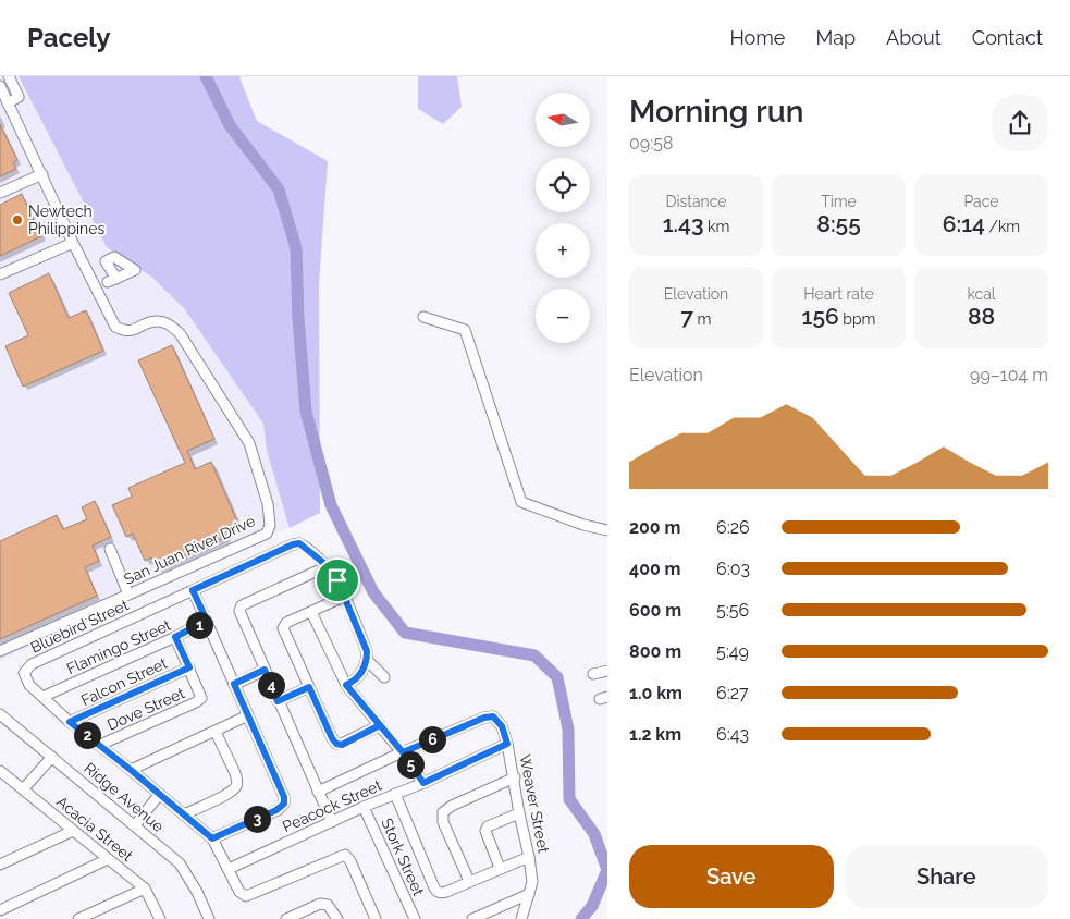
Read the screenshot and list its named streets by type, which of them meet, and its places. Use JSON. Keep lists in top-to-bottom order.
{
  "streets": {
    "street": [
      "San Juan River Drive",
      "Bluebird Street",
      "Flamingo Street",
      "Falcon Street",
      "Dove Street",
      "Ridge Avenue",
      "Weaver Street",
      "Peacock Street",
      "Acacia Street",
      "Stork Street"
    ]
  },
  "crossings": [
    ["Bluebird Street", "Flamingo Street"],
    ["Bluebird Street", "Falcon Street"],
    ["Bluebird Street", "Dove Street"],
    ["Bluebird Street", "Peacock Street"],
    ["Flamingo Street", "Dove Street"],
    ["Falcon Street", "Dove Street"],
    ["Weaver Street", "Peacock Street"],
    ["Peacock Street", "Stork Street"]
  ],
  "places": ["Newtech Philippines"],
  "north": "left",
  "page": {
    "header": "Pacely",
    "nav": [
      "Home",
      "Map",
      "About",
      "Contact"
    ],
    "heading": ["Morning run", "09:58"],
    "map_buttons": ["+", "−"],
    "stats": [
      ["Distance", "1.43 km"],
      ["Time", "8:55"],
      ["Pace", "6:14 /km"],
      ["Elevation", "7 m"],
      ["Heart rate", "156 bpm"],
      ["kcal", "88"]
    ],
    "chart": ["Elevation", "99–104 m"],
    "list": [
      {
        "name": "200 m",
        "note": "6:26"
      },
      {
        "name": "400 m",
        "note": "6:03"
      },
      {
        "name": "600 m",
        "note": "5:56"
      },
      {
        "name": "800 m",
        "note": "5:49"
      },
      {
        "name": "1.0 km",
        "note": "6:27"
      },
      {
        "name": "1.2 km",
        "note": "6:43"
      }
    ],
    "pins": [
      "1",
      "4",
      "2",
      "6",
      "5",
      "3"
    ],
    "buttons": ["Save", "Share"]
  }
}
